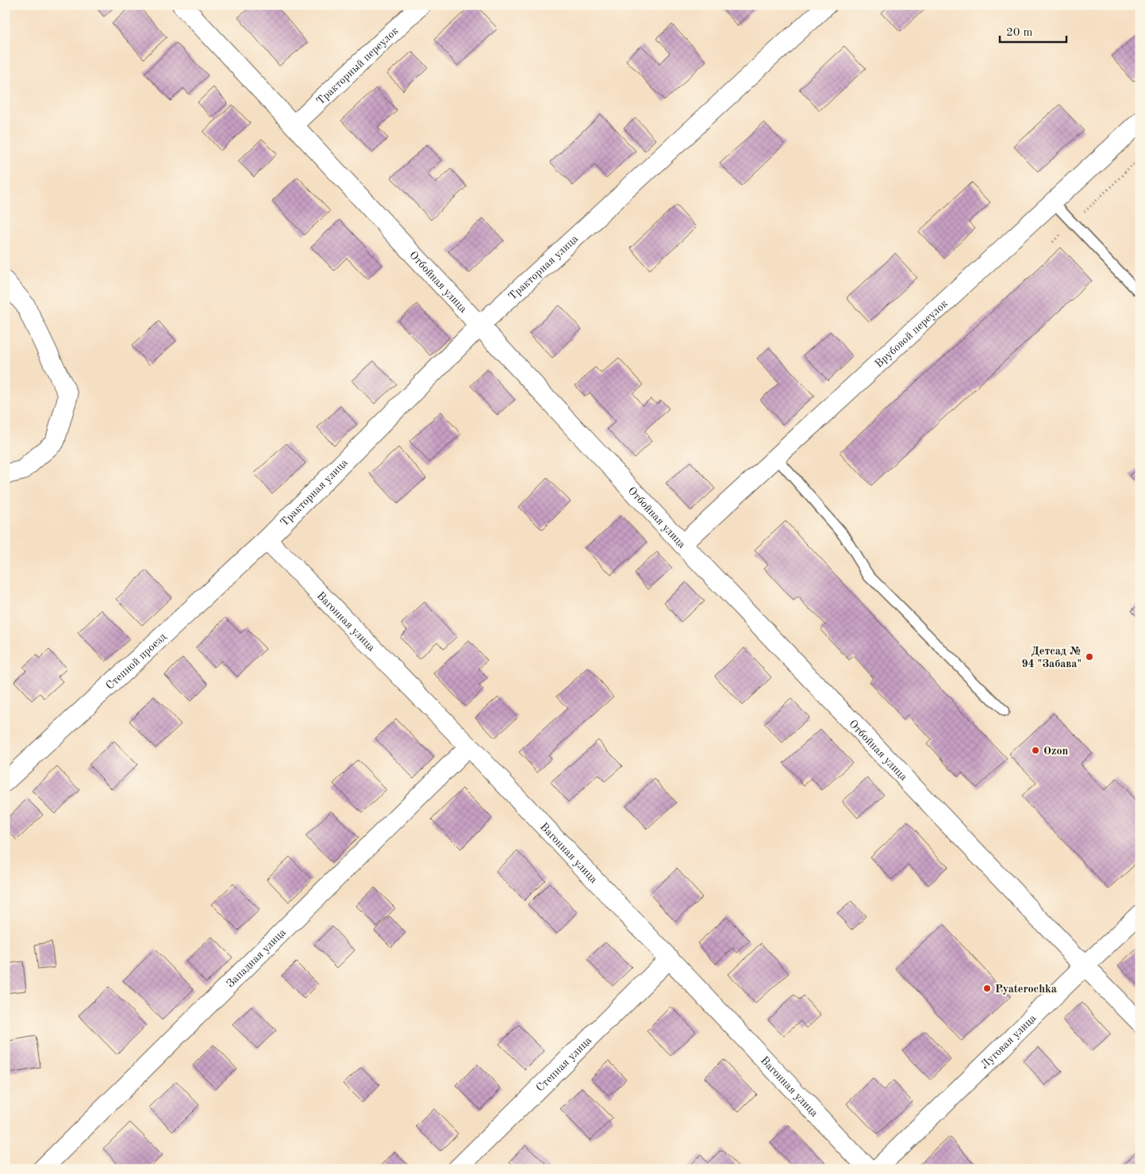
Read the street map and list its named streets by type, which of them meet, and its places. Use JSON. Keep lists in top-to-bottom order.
{
  "streets": {
    "street": [
      "Тракторный переулок",
      "Тракторная улица",
      "Отбойная улица",
      "Врубовой переулок",
      "Вагонная улица",
      "Степной проезд",
      "Западная улица",
      "Луговая улица",
      "Степная улица"
    ]
  },
  "crossings": [
    ["Тракторный переулок", "Отбойная улица"],
    ["Тракторная улица", "Отбойная улица"],
    ["Тракторная улица", "Вагонная улица"],
    ["Тракторная улица", "Степной проезд"],
    ["Отбойная улица", "Врубовой переулок"],
    ["Отбойная улица", "Луговая улица"],
    ["Вагонная улица", "Степной проезд"],
    ["Вагонная улица", "Западная улица"],
    ["Вагонная улица", "Степная улица"]
  ],
  "places": ["Детсад № 94 \"Забава\"", "Ozon", "Pyaterochka"],
  "scale_bar": "20 m"
}
